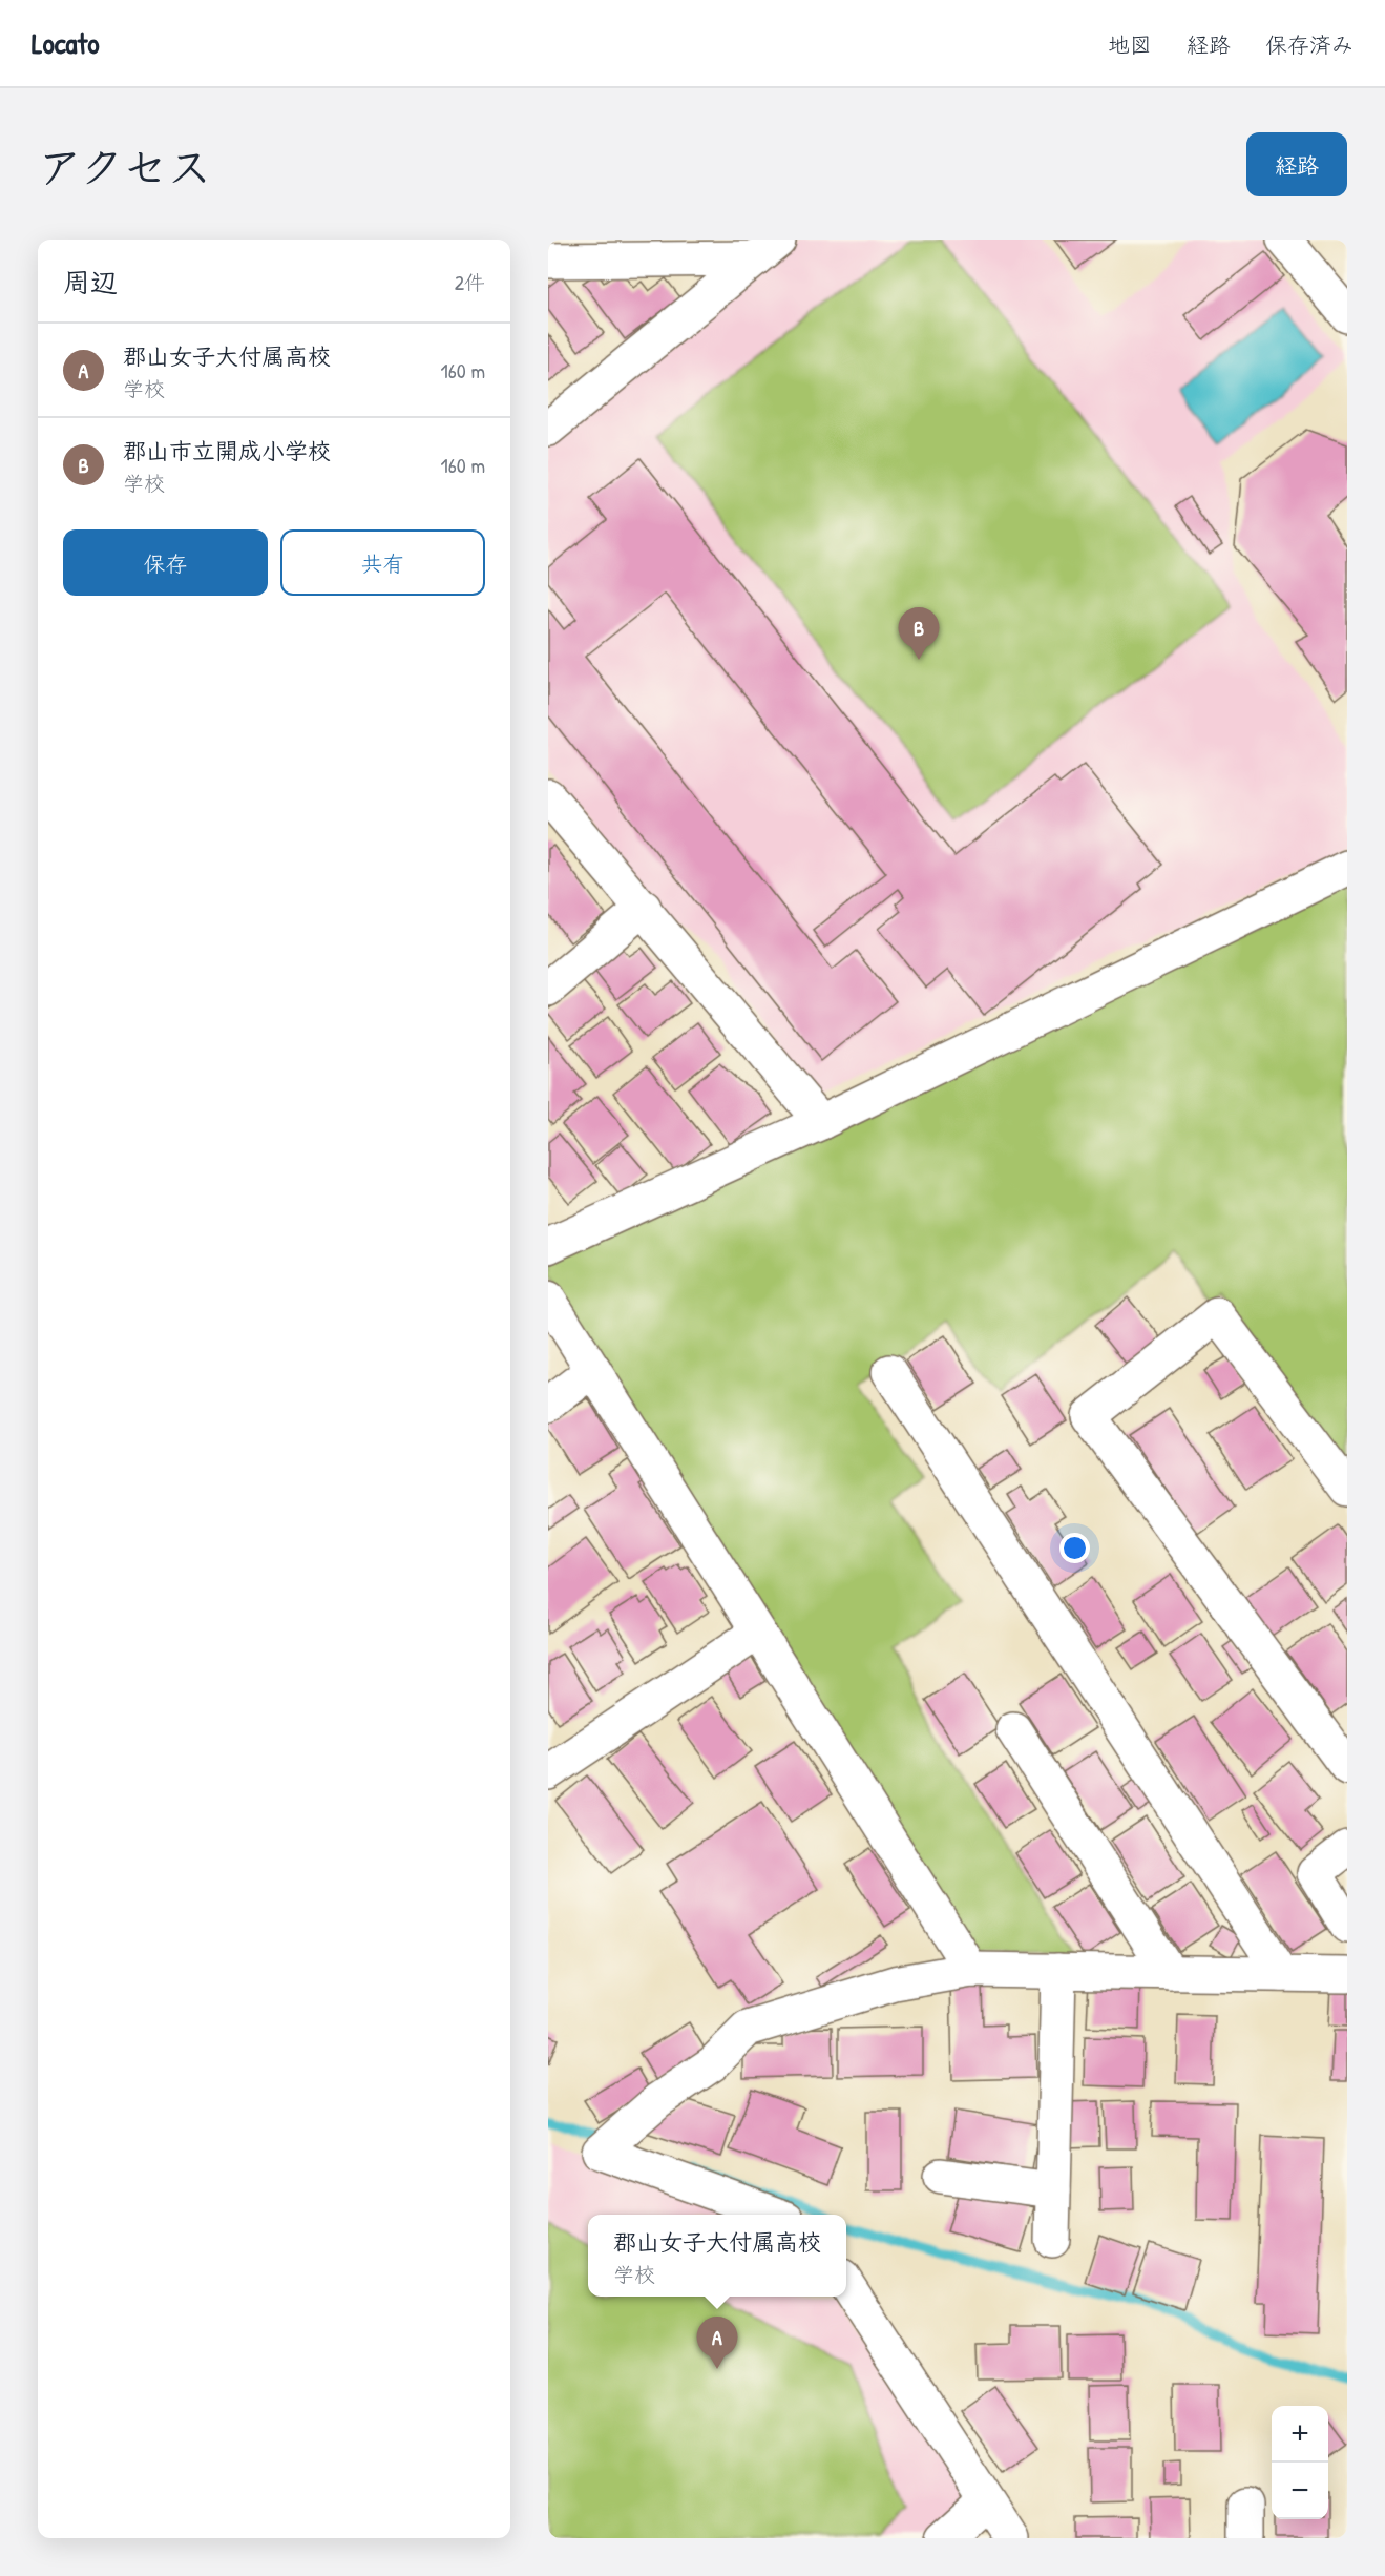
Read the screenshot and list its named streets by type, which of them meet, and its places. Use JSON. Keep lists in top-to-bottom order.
{
  "page": {
    "header": "Locato",
    "nav": ["地図", "経路", "保存済み"],
    "title": "アクセス",
    "buttons": [
      "経路",
      ["保存", "共有"]
    ],
    "heading": ["周辺", "2件"],
    "list": [
      {
        "mark": "A",
        "name": "郡山女子大付属高校",
        "note": "学校",
        "value": "160 m"
      },
      {
        "mark": "B",
        "name": "郡山市立開成小学校",
        "note": "学校",
        "value": "160 m"
      }
    ],
    "pins": ["B", "A"],
    "popup": ["郡山女子大付属高校", "学校"],
    "map_buttons": ["+", "−"]
  }
}
